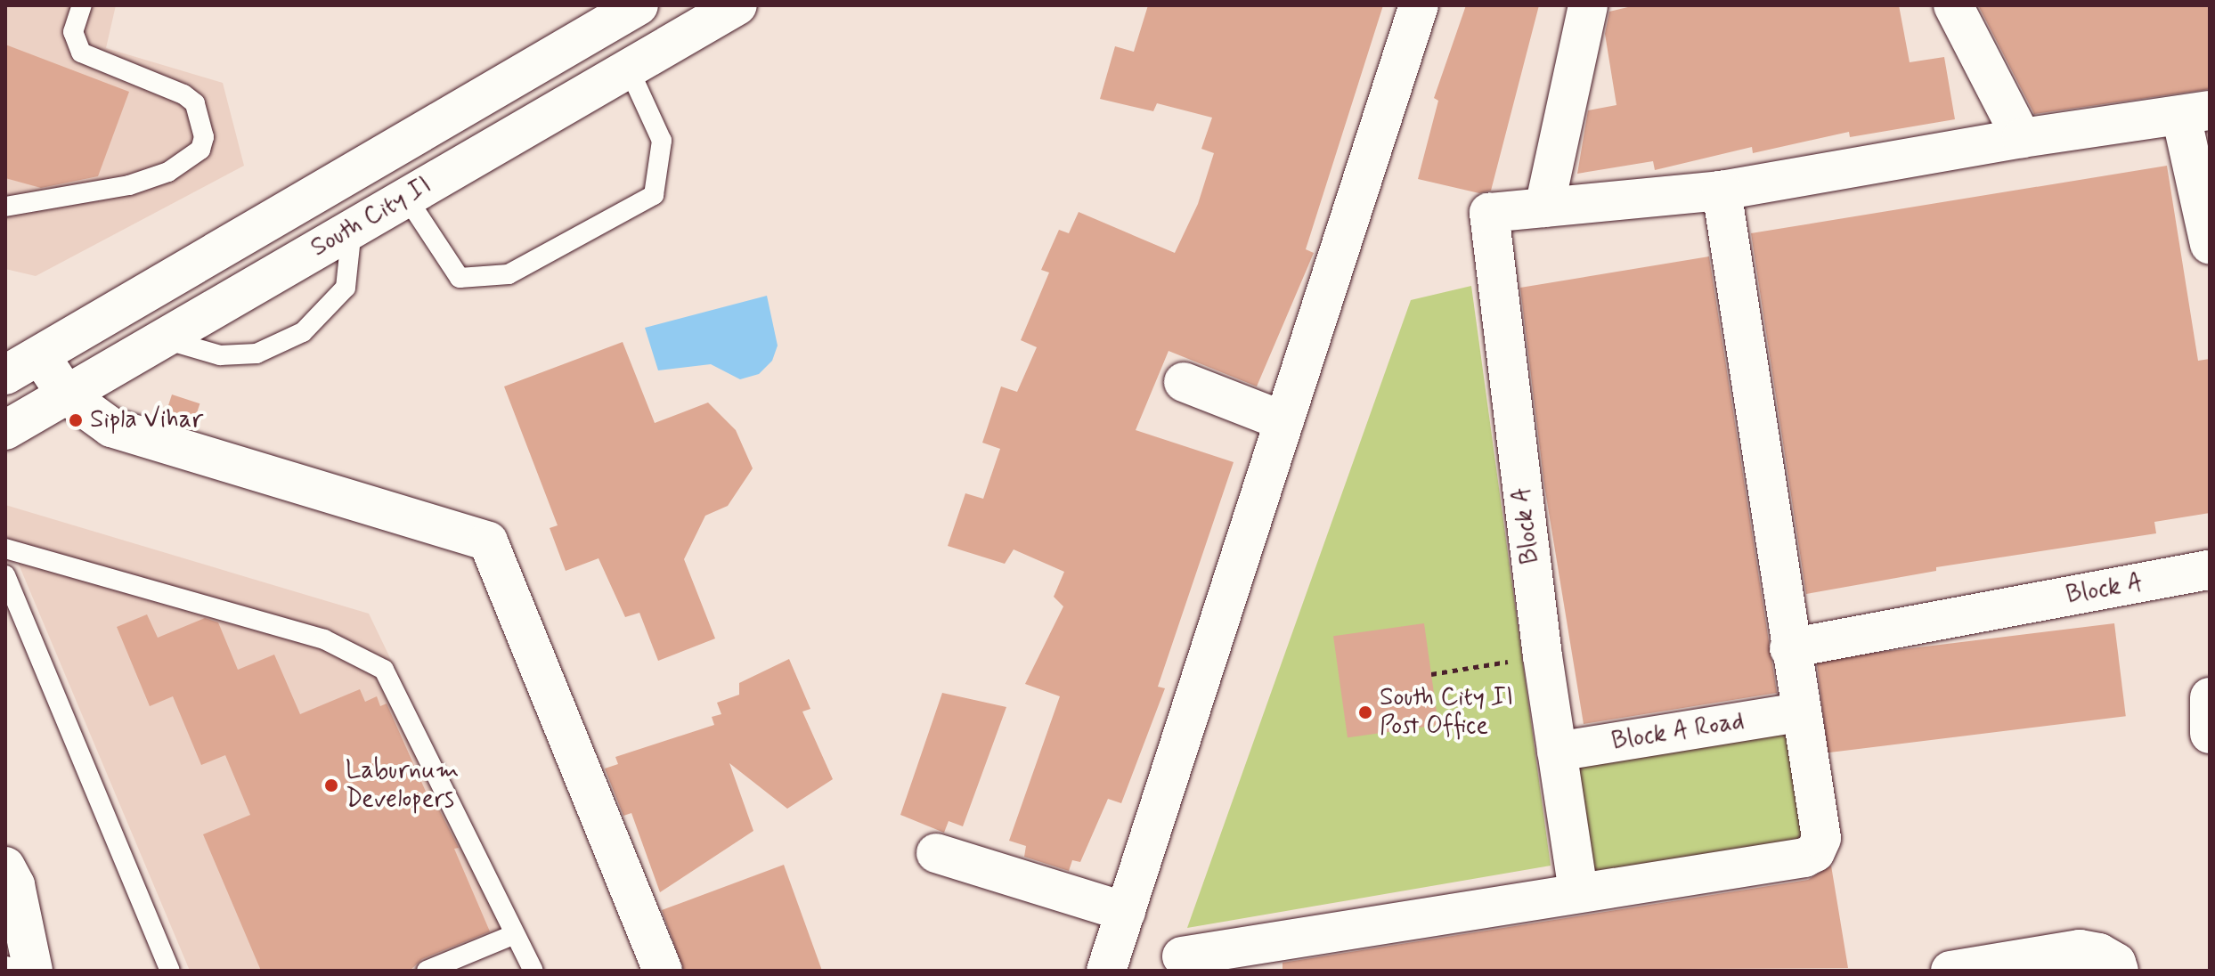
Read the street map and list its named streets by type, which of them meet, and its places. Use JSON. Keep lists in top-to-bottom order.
{
  "streets": {
    "street": ["South City II", "Block A", "Block A Road"]
  },
  "crossings": [
    ["Block A", "Block A Road"]
  ],
  "places": ["Sipla Vihar", "South City II Post Office", "Laburnum Developers"]
}
